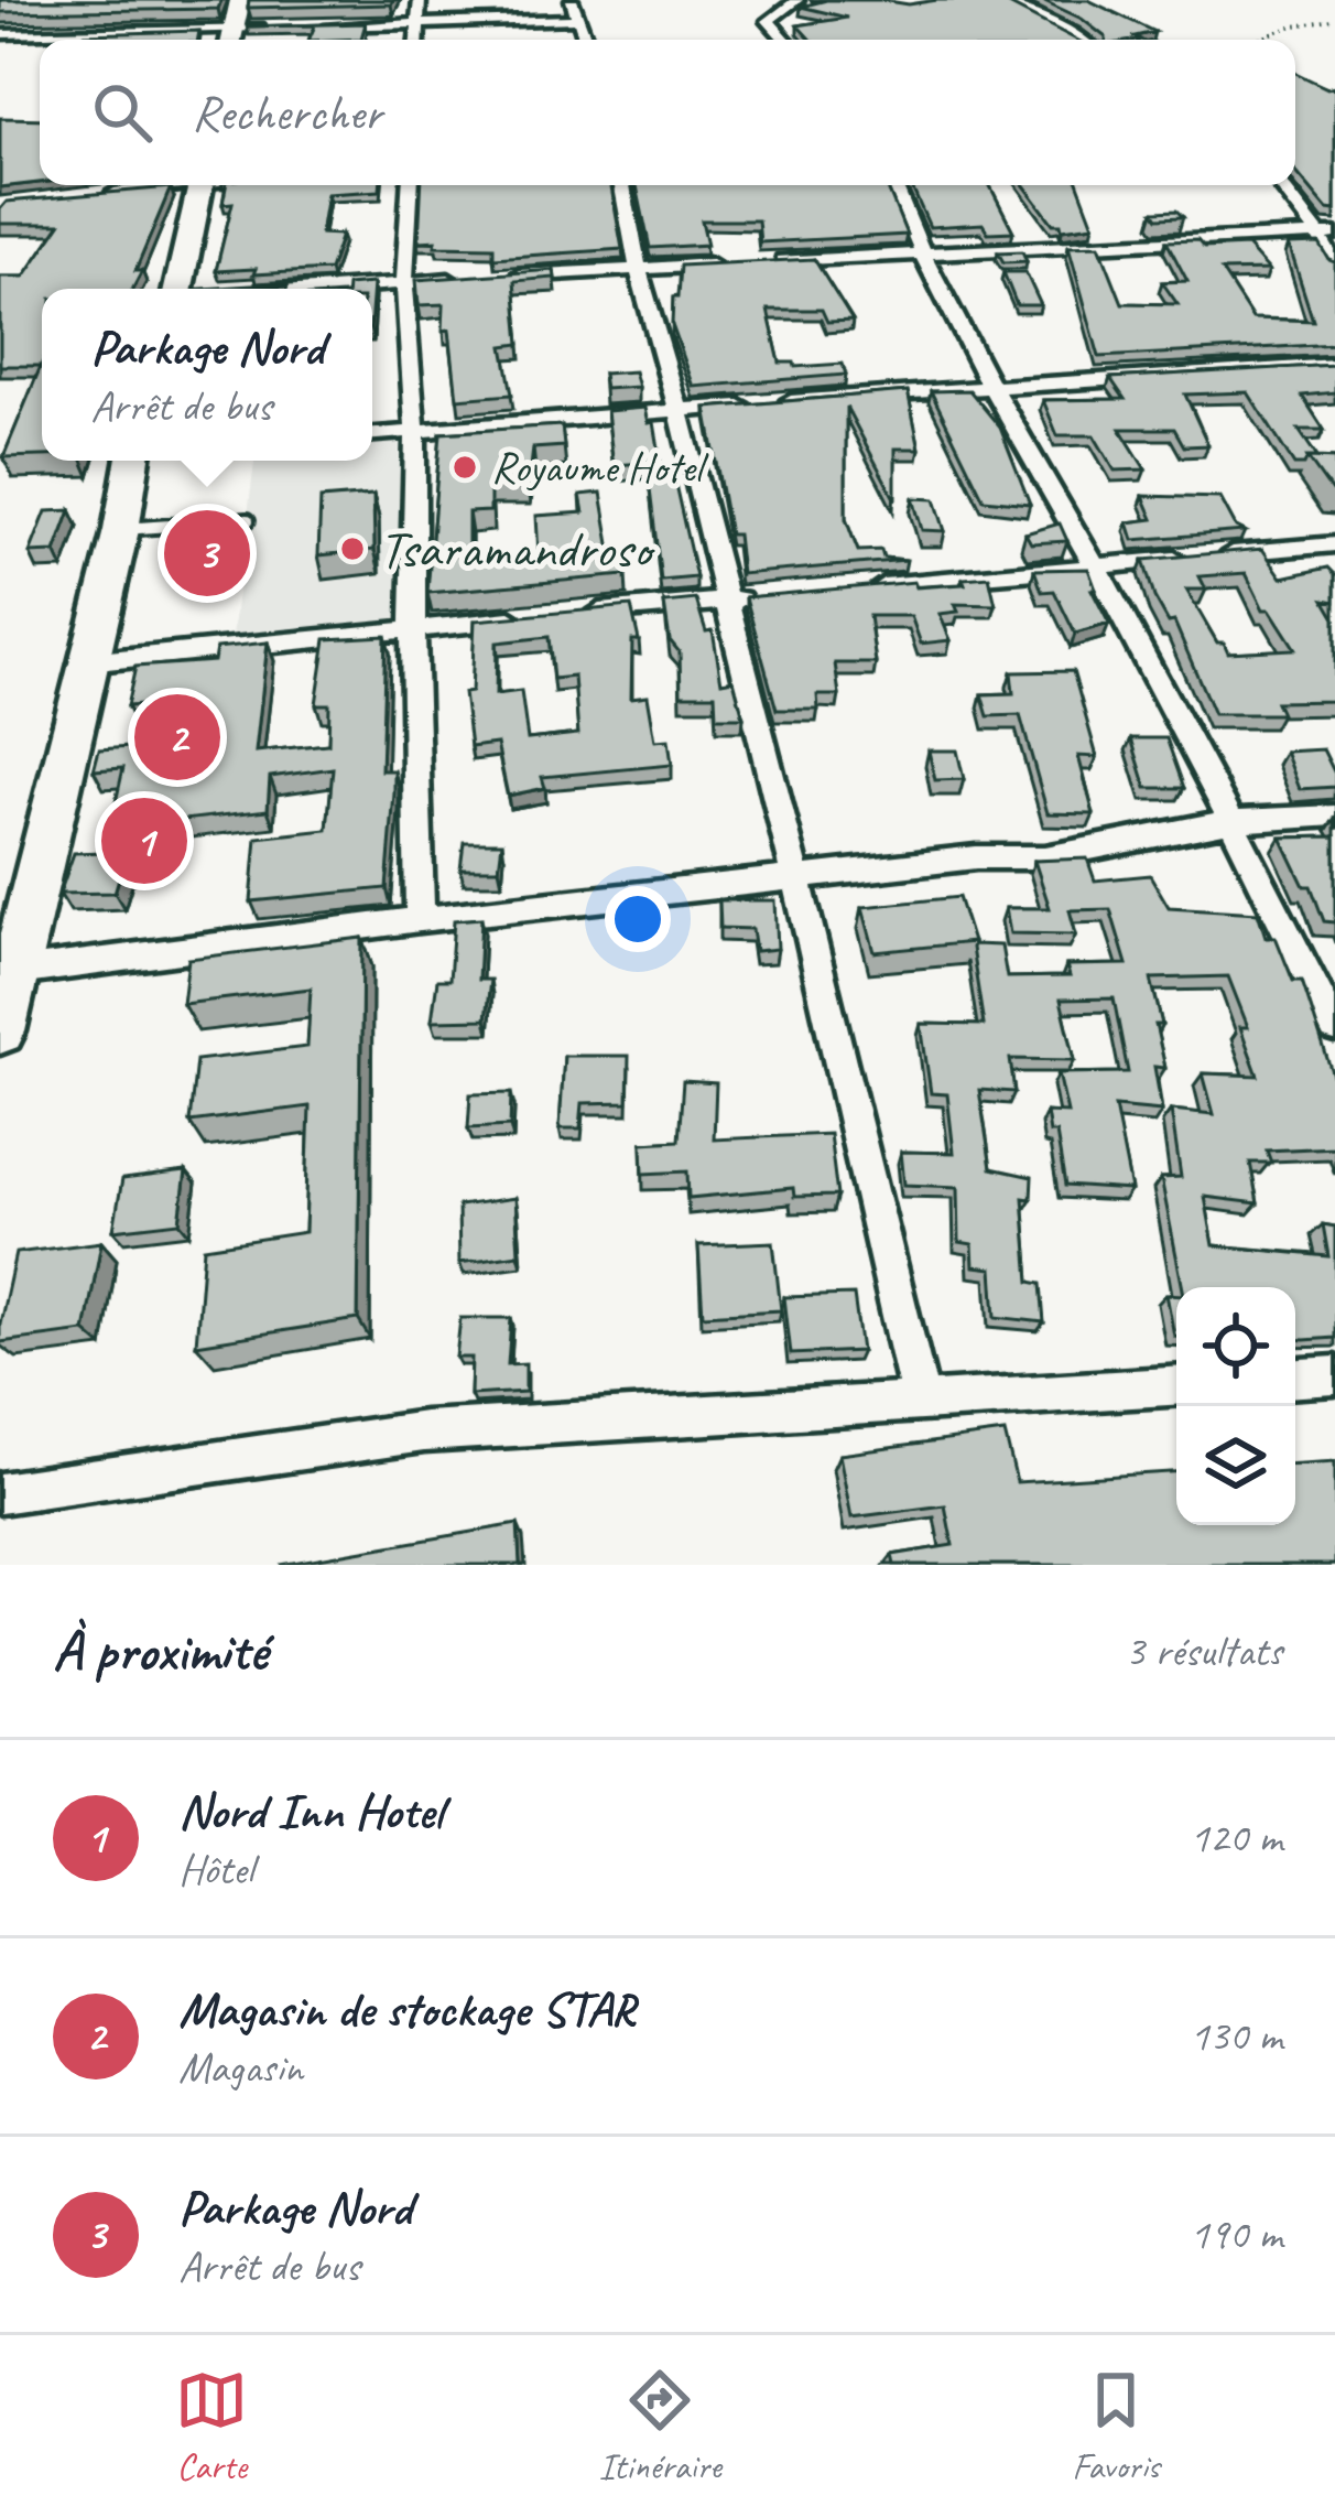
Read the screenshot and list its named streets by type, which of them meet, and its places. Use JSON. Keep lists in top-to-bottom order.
{
  "places": ["Royaume Hotel", "Tsaramandroso"],
  "page": {
    "search": "Rechercher",
    "popup": ["Parkage Nord", "Arrêt de bus"],
    "pins": ["3", "2", "1"],
    "heading": ["À proximité", "3 résultats"],
    "list": [
      {
        "mark": "1",
        "name": "Nord Inn Hotel",
        "note": "Hôtel",
        "value": "120 m"
      },
      {
        "mark": "2",
        "name": "Magasin de stockage STAR",
        "note": "Magasin",
        "value": "130 m"
      },
      {
        "mark": "3",
        "name": "Parkage Nord",
        "note": "Arrêt de bus",
        "value": "190 m"
      }
    ],
    "nav": ["Carte", "Itinéraire", "Favoris"]
  }
}
